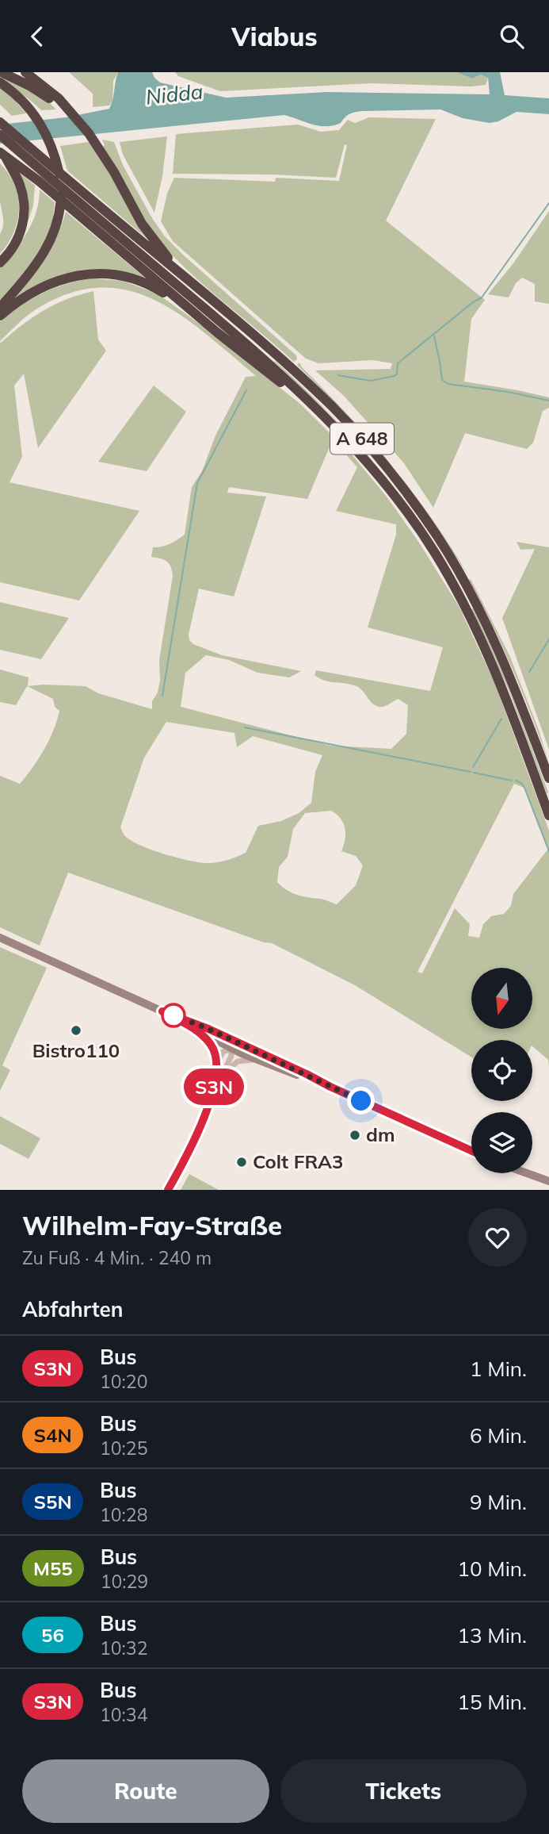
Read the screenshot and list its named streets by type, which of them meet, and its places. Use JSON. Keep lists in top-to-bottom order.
{
  "streets": {
    "highway": ["A 648"]
  },
  "water": ["Nidda"],
  "places": ["Bistro110", "dm", "Colt FRA3"],
  "lines": ["bus line S3N"],
  "north": "bottom",
  "page": {
    "header": "Viabus",
    "on_map": "S3N",
    "heading": [
      ["Wilhelm-Fay-Straße", "Zu Fuß · 4 Min. · 240 m"],
      "Abfahrten"
    ],
    "list": [
      {
        "mark": "S3N",
        "name": "Bus",
        "note": "10:20",
        "value": "1 Min."
      },
      {
        "mark": "S4N",
        "name": "Bus",
        "note": "10:25",
        "value": "6 Min."
      },
      {
        "mark": "S5N",
        "name": "Bus",
        "note": "10:28",
        "value": "9 Min."
      },
      {
        "mark": "M55",
        "name": "Bus",
        "note": "10:29",
        "value": "10 Min."
      },
      {
        "mark": "56",
        "name": "Bus",
        "note": "10:32",
        "value": "13 Min."
      },
      {
        "mark": "S3N",
        "name": "Bus",
        "note": "10:34",
        "value": "15 Min."
      }
    ],
    "buttons": ["Route", "Tickets"]
  }
}
